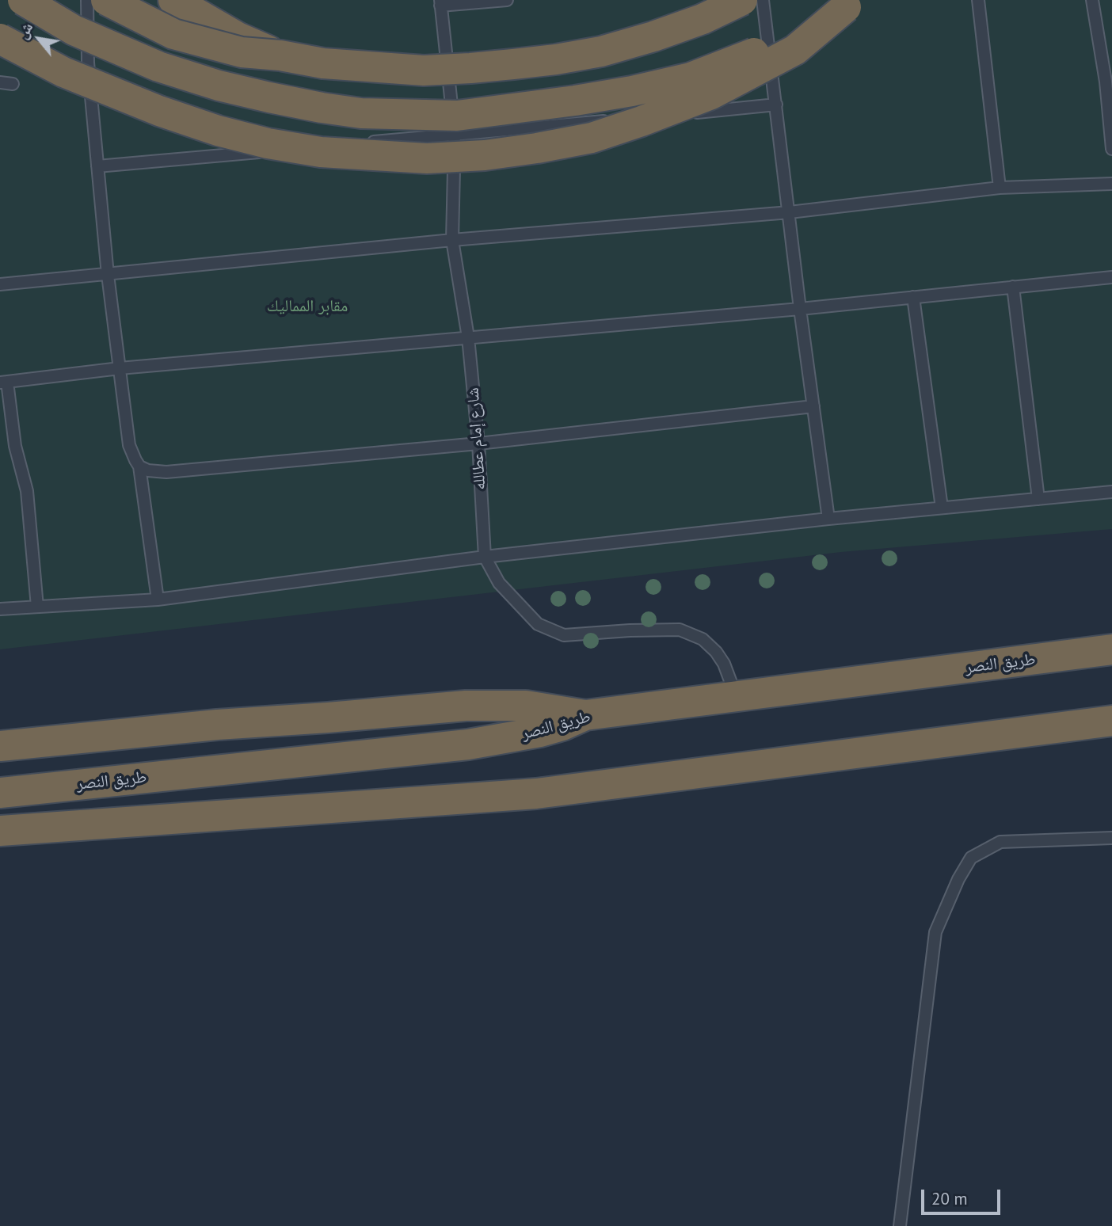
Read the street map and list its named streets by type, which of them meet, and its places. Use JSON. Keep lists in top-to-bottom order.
{
  "streets": {
    "highway": ["طريق النصر"],
    "lane": ["شارع إمام عطالله"]
  },
  "crossings": [
    ["شارع إمام عطالله", "طريق النصر"]
  ],
  "parks": ["مقابر المماليك"],
  "scale_bar": "20 m",
  "north": "top left"
}
